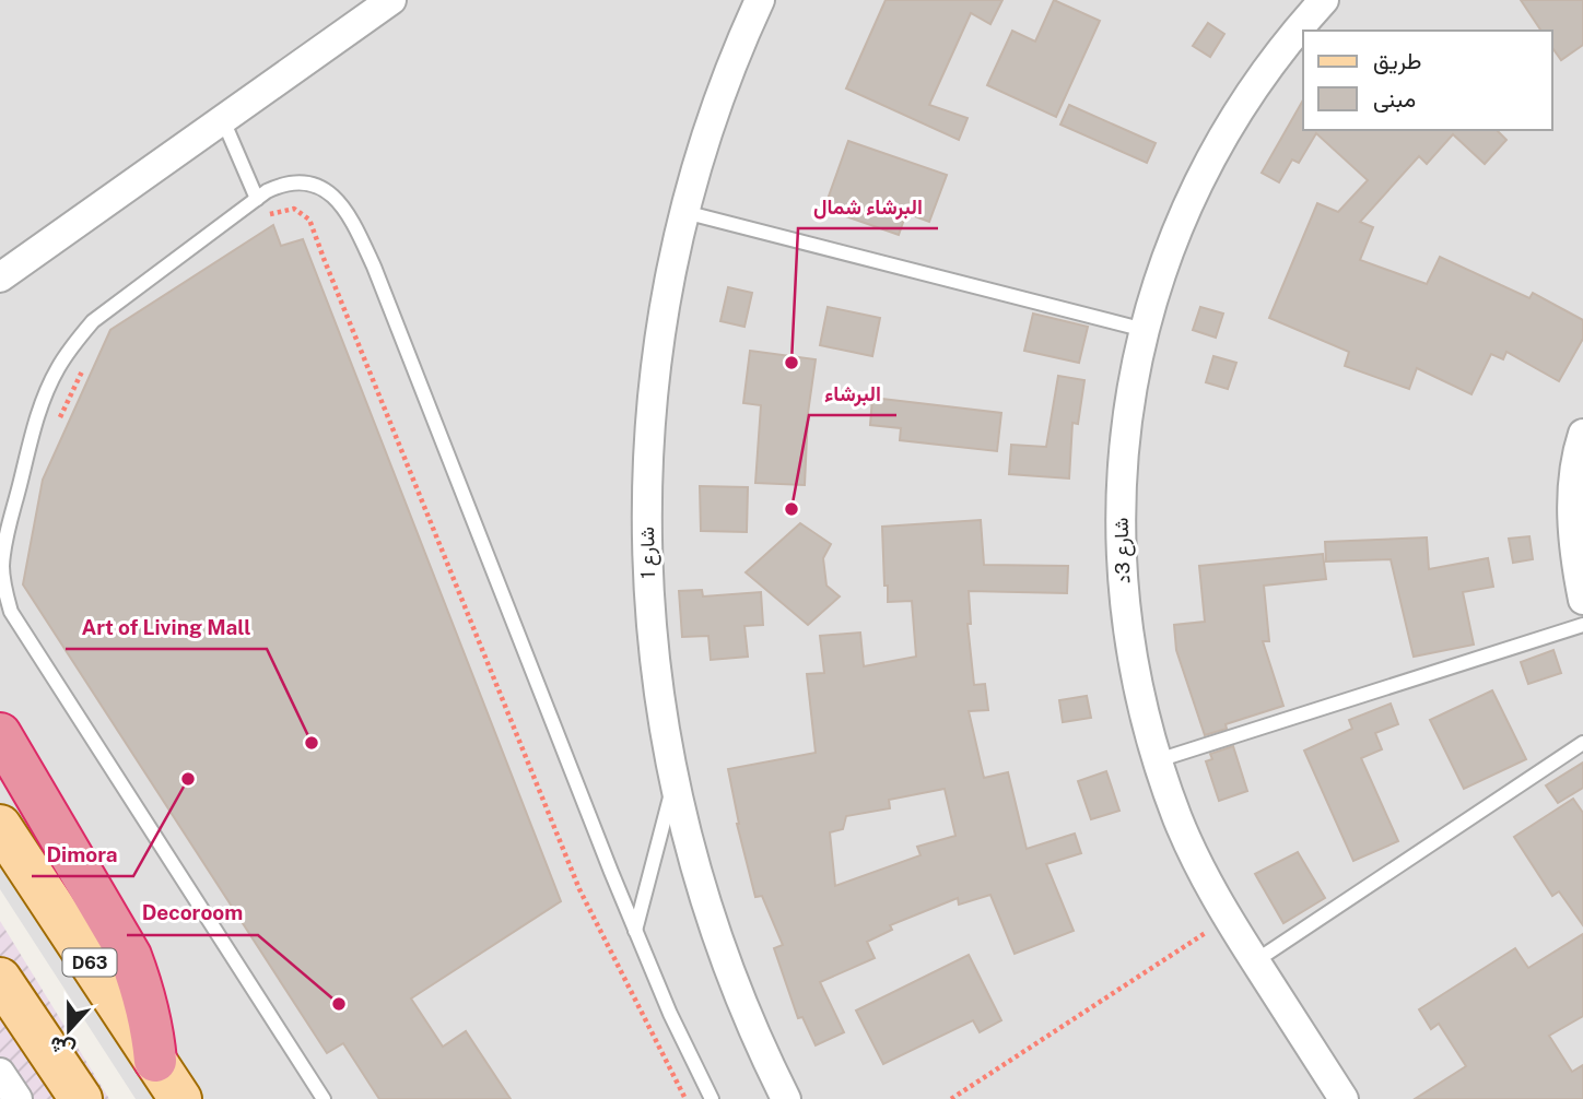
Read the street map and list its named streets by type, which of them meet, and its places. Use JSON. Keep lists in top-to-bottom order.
{
  "streets": {
    "main road": ["D63"],
    "street": ["شارع 3د", "شارع 1"]
  },
  "places": [
    "البرشاء شمال",
    "البرشاء",
    "Art of Living Mall",
    "Dimora",
    "Decoroom"
  ],
  "legend": ["طريق", "مبنى"],
  "north": "bottom"
}
